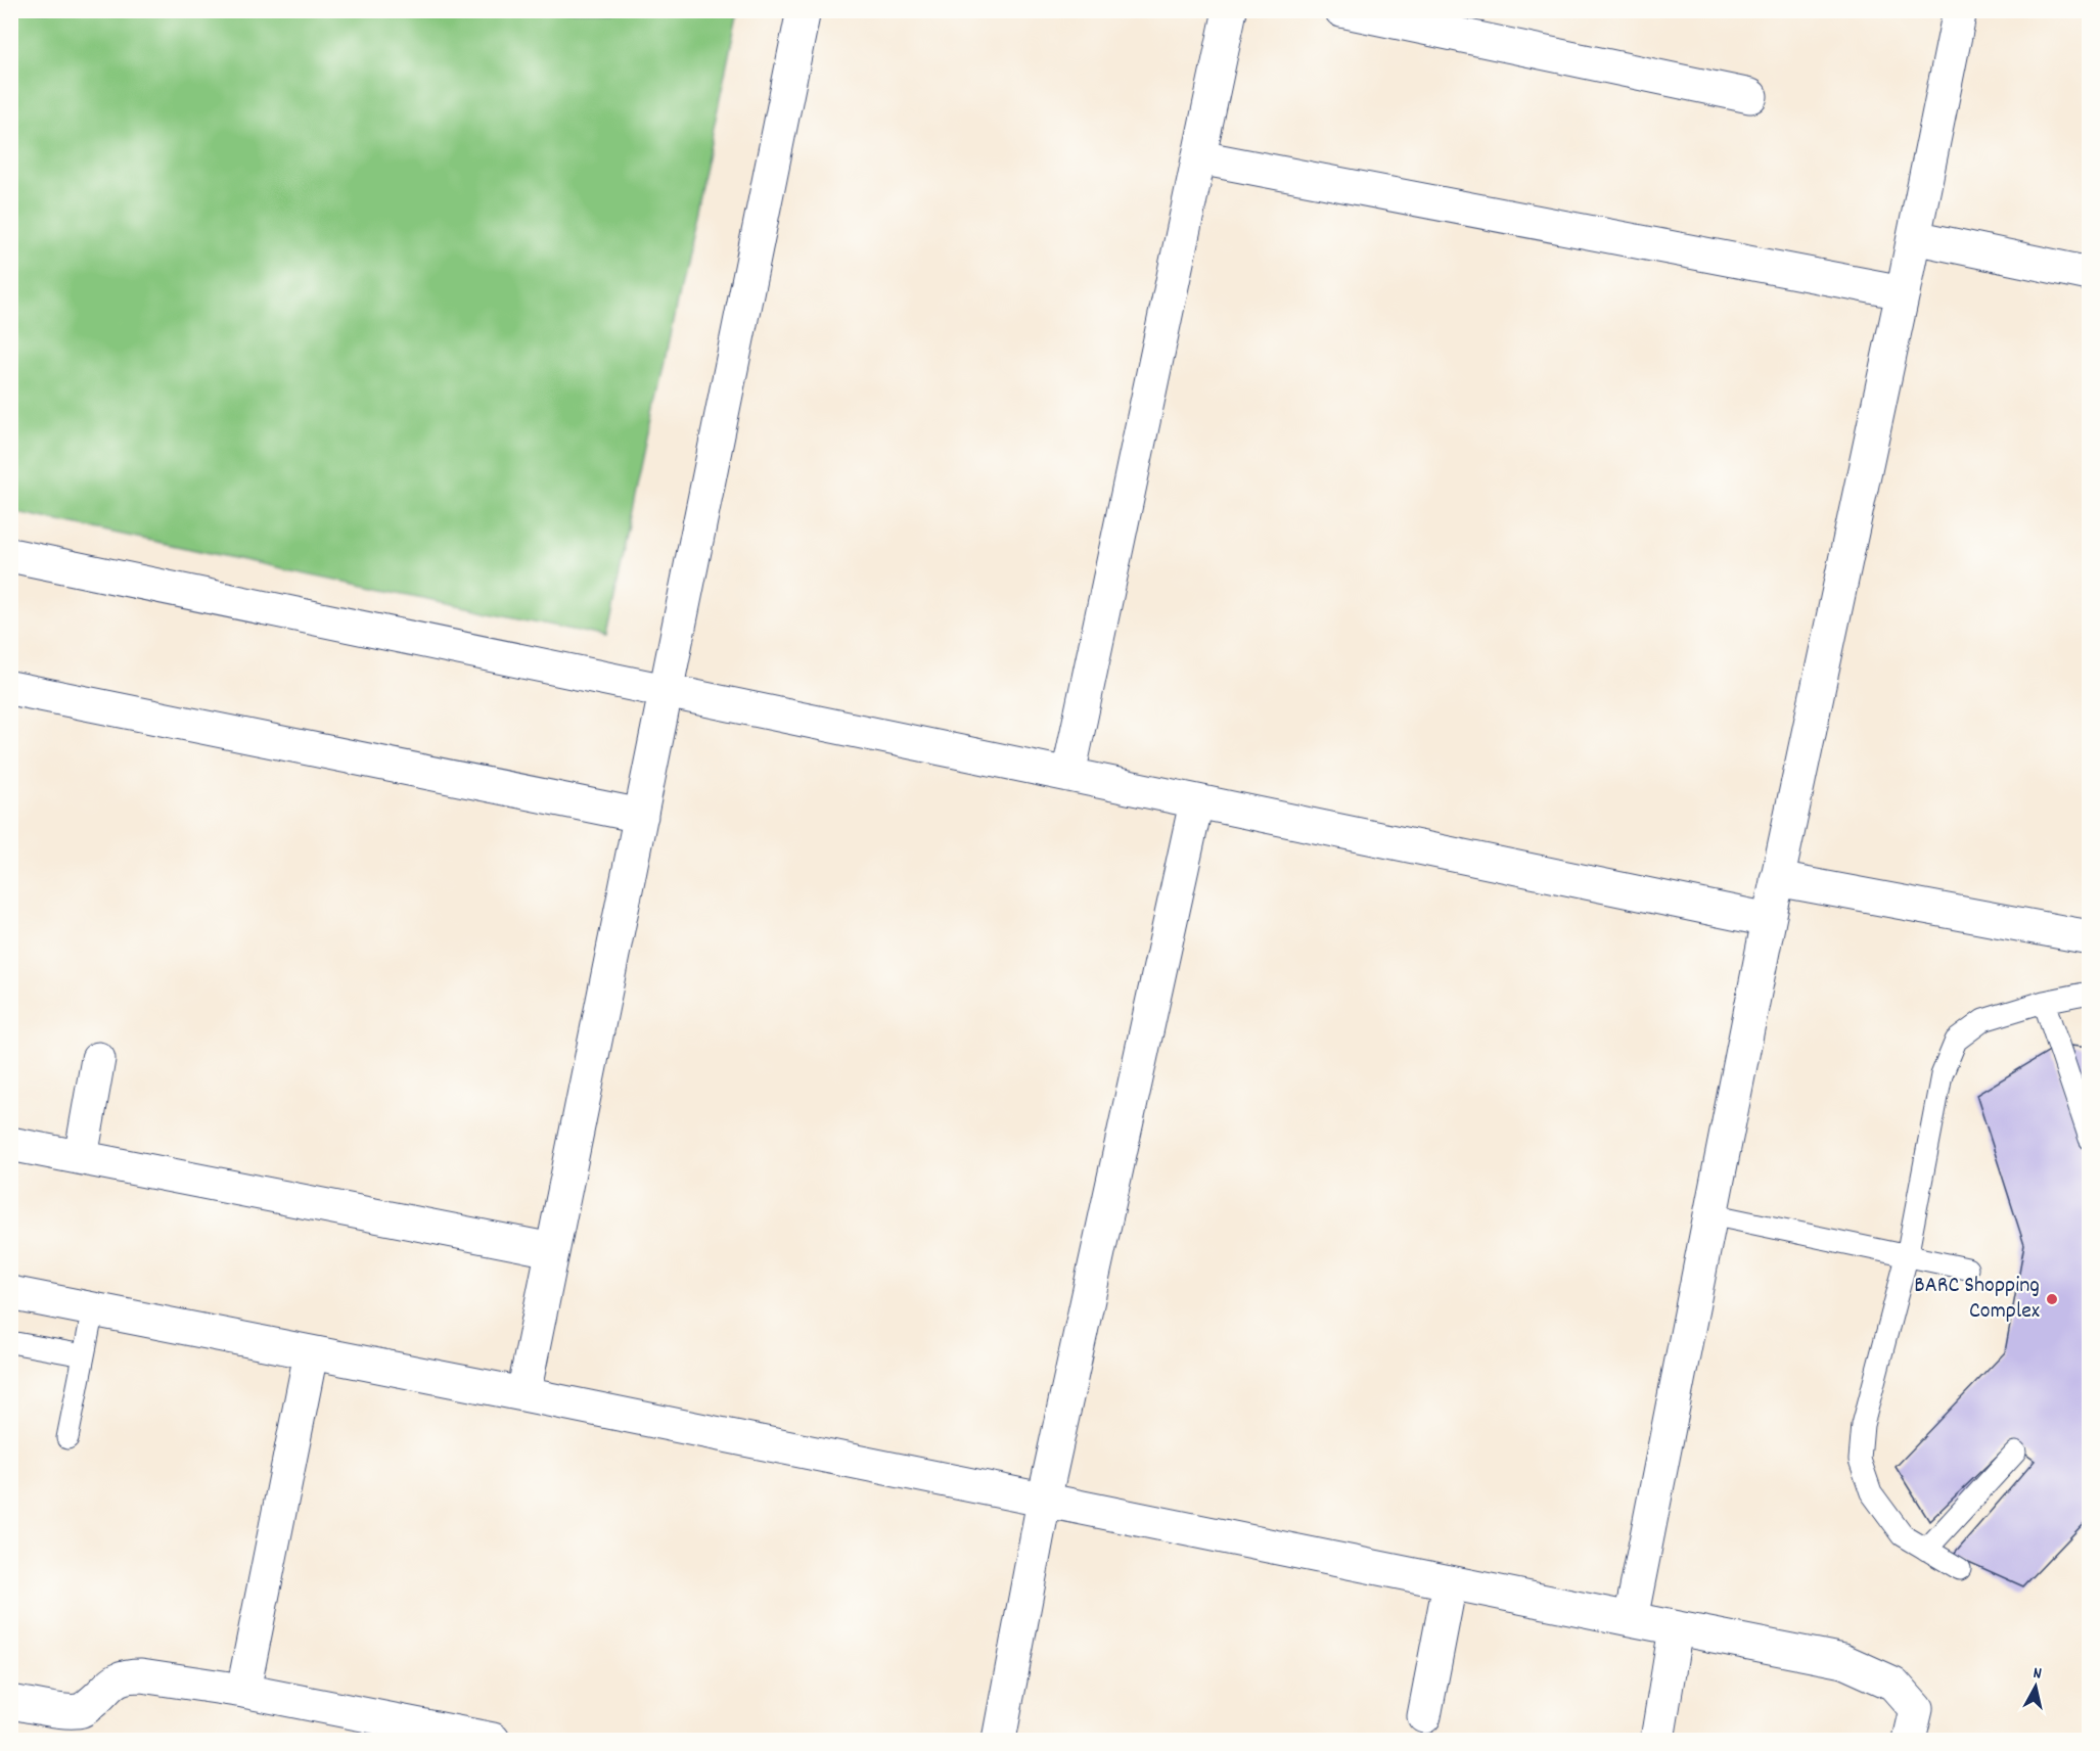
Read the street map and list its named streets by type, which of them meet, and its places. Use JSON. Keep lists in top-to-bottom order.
{
  "places": ["BARC Shopping Complex"],
  "north": "top"
}
